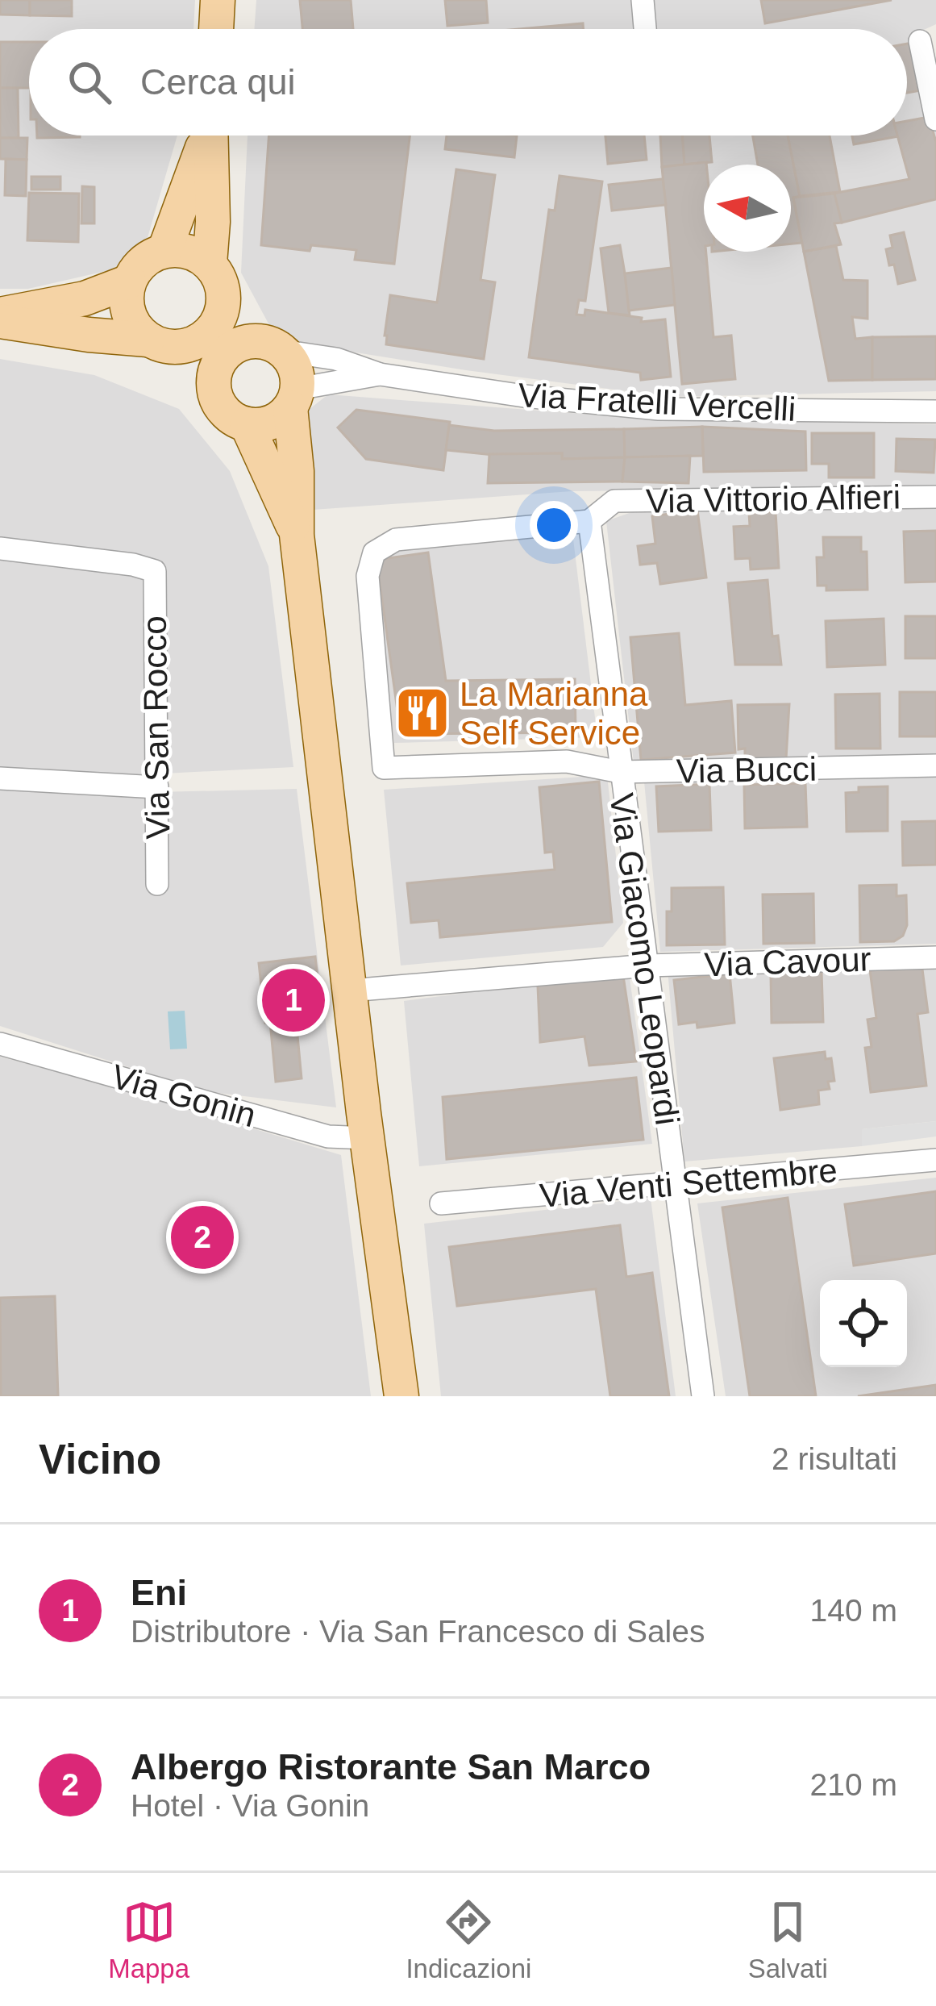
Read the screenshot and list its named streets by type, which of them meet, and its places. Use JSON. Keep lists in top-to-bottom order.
{
  "streets": {
    "street": [
      "Via Fratelli Vercelli",
      "Via Vittorio Alfieri",
      "Via San Rocco",
      "Via Bucci",
      "Via Giacomo Leopardi",
      "Via Cavour",
      "Via Gonin",
      "Via Venti Settembre"
    ]
  },
  "crossings": [
    ["Via Vittorio Alfieri", "Via Bucci"],
    ["Via Vittorio Alfieri", "Via Giacomo Leopardi"],
    ["Via Bucci", "Via Giacomo Leopardi"],
    ["Via Giacomo Leopardi", "Via Cavour"],
    ["Via Giacomo Leopardi", "Via Venti Settembre"]
  ],
  "places": {
    "restaurant": ["La Marianna Self Service"]
  },
  "north": "left",
  "page": {
    "search": "Cerca qui",
    "pins": ["1", "2"],
    "heading": ["Vicino", "2 risultati"],
    "list": [
      {
        "mark": "1",
        "name": "Eni",
        "note": "Distributore · Via San Francesco di Sales",
        "value": "140 m"
      },
      {
        "mark": "2",
        "name": "Albergo Ristorante San Marco",
        "note": "Hotel · Via Gonin",
        "value": "210 m"
      }
    ],
    "nav": ["Mappa", "Indicazioni", "Salvati"]
  }
}
